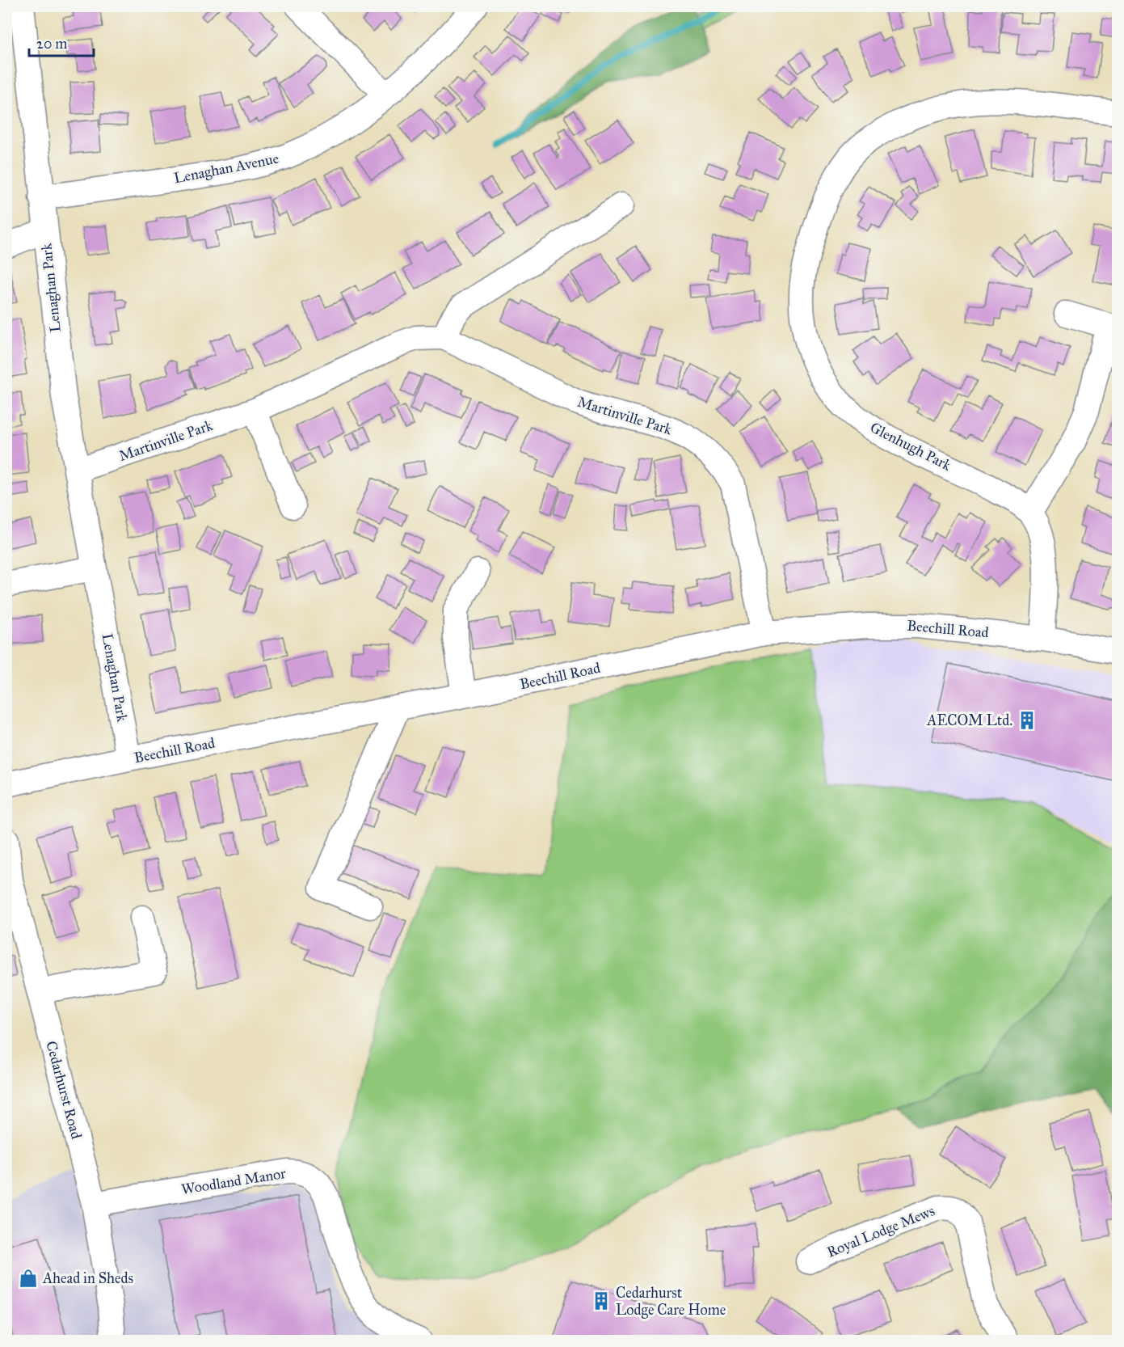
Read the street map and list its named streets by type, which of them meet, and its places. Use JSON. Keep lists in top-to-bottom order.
{
  "streets": {
    "street": [
      "Lenaghan Avenue",
      "Lenaghan Park",
      "Martinville Park",
      "Glenhugh Park",
      "Beechill Road",
      "Cedarhurst Road",
      "Woodland Manor",
      "Royal Lodge Mews"
    ]
  },
  "crossings": [
    ["Lenaghan Avenue", "Lenaghan Park"],
    ["Lenaghan Park", "Martinville Park"],
    ["Lenaghan Park", "Beechill Road"],
    ["Martinville Park", "Beechill Road"],
    ["Cedarhurst Road", "Woodland Manor"]
  ],
  "places": {
    "building": ["AECOM Ltd.", "Cedarhurst Lodge Care Home"],
    "shop": ["Ahead in Sheds"]
  },
  "scale_bar": "20 m"
}
